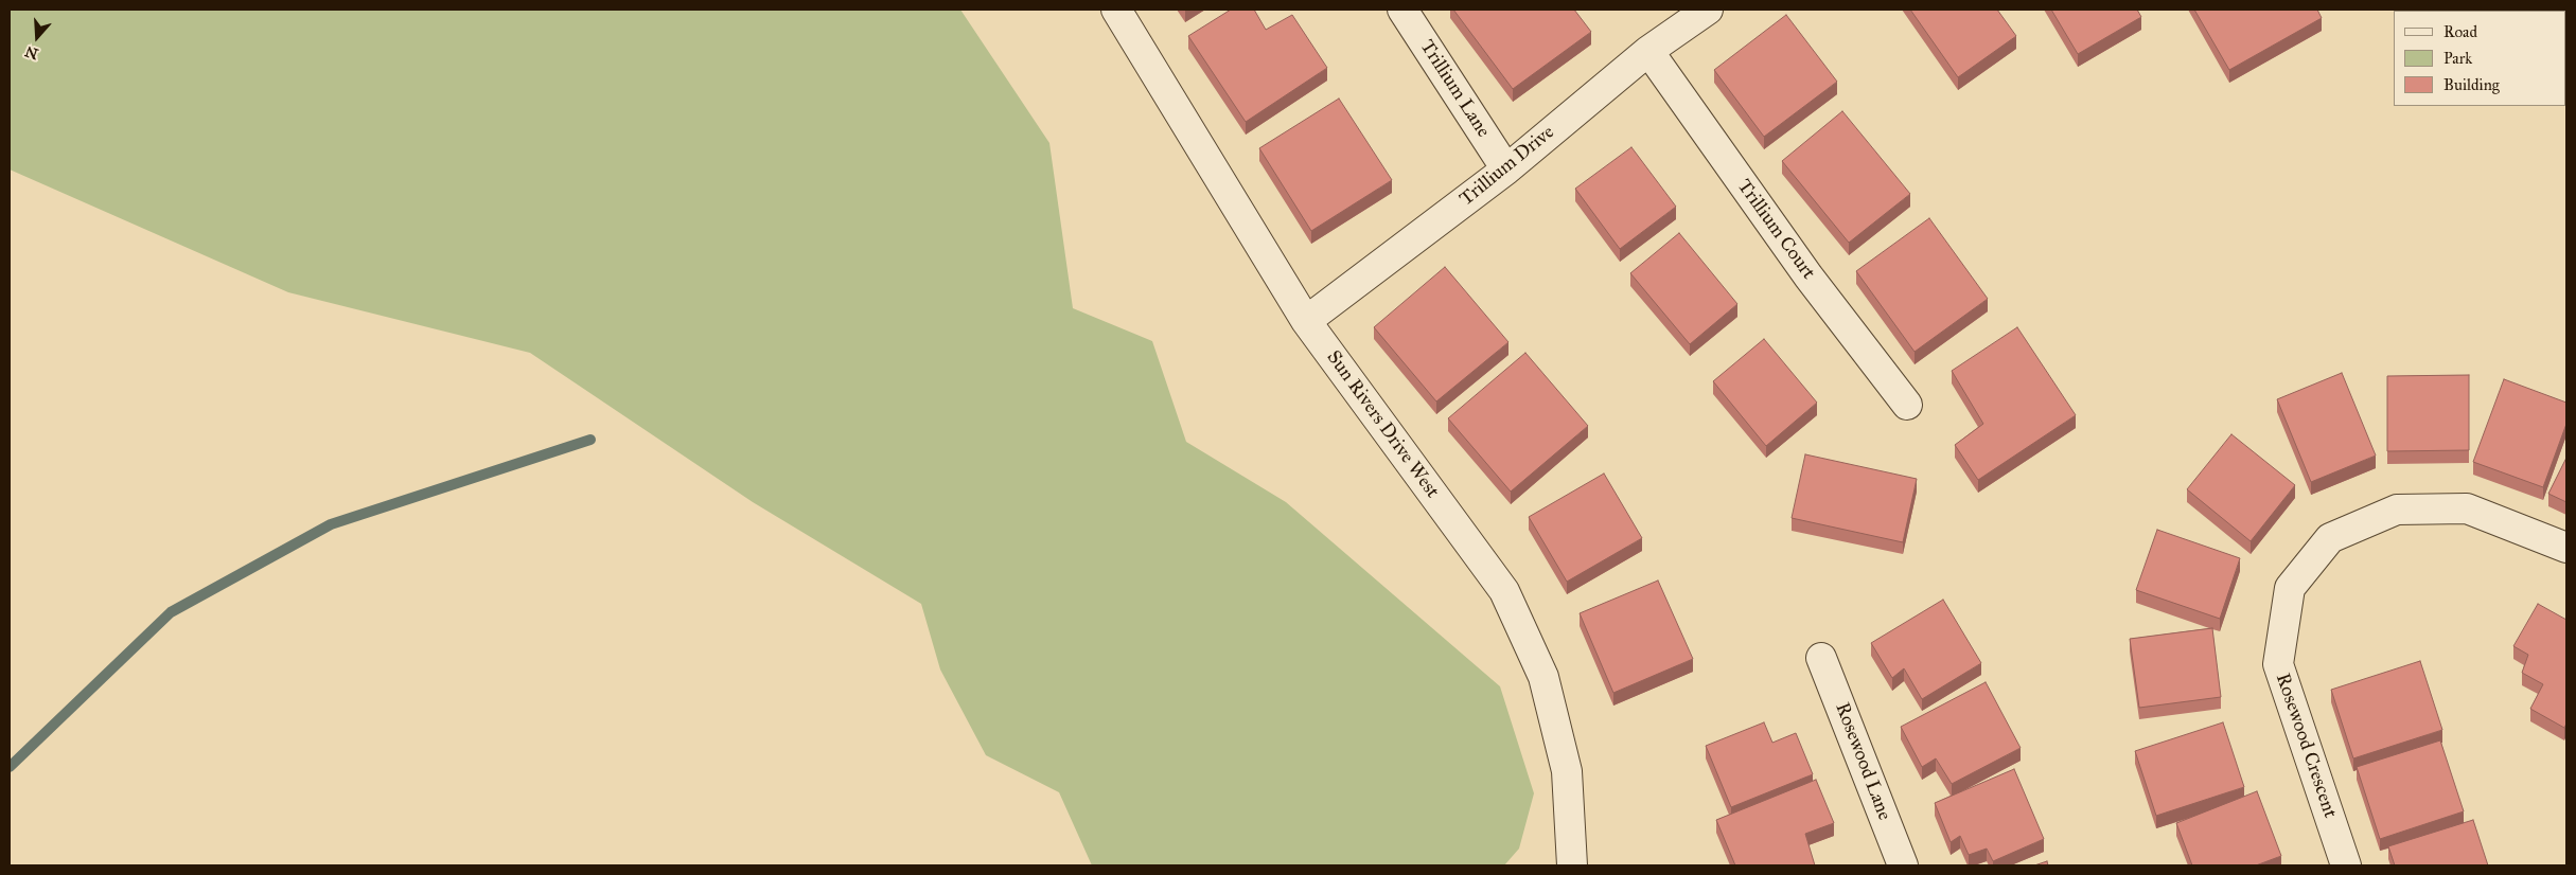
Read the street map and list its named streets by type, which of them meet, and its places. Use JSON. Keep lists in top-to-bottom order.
{
  "streets": {
    "street": [
      "Trillium Lane",
      "Trillium Drive",
      "Trillium Court",
      "Sun Rivers Drive West",
      "Rosewood Crescent",
      "Rosewood Lane"
    ]
  },
  "crossings": [
    ["Trillium Lane", "Trillium Drive"],
    ["Trillium Drive", "Trillium Court"],
    ["Trillium Drive", "Sun Rivers Drive West"]
  ],
  "legend": ["Road", "Park", "Building"],
  "north": "bottom"
}
